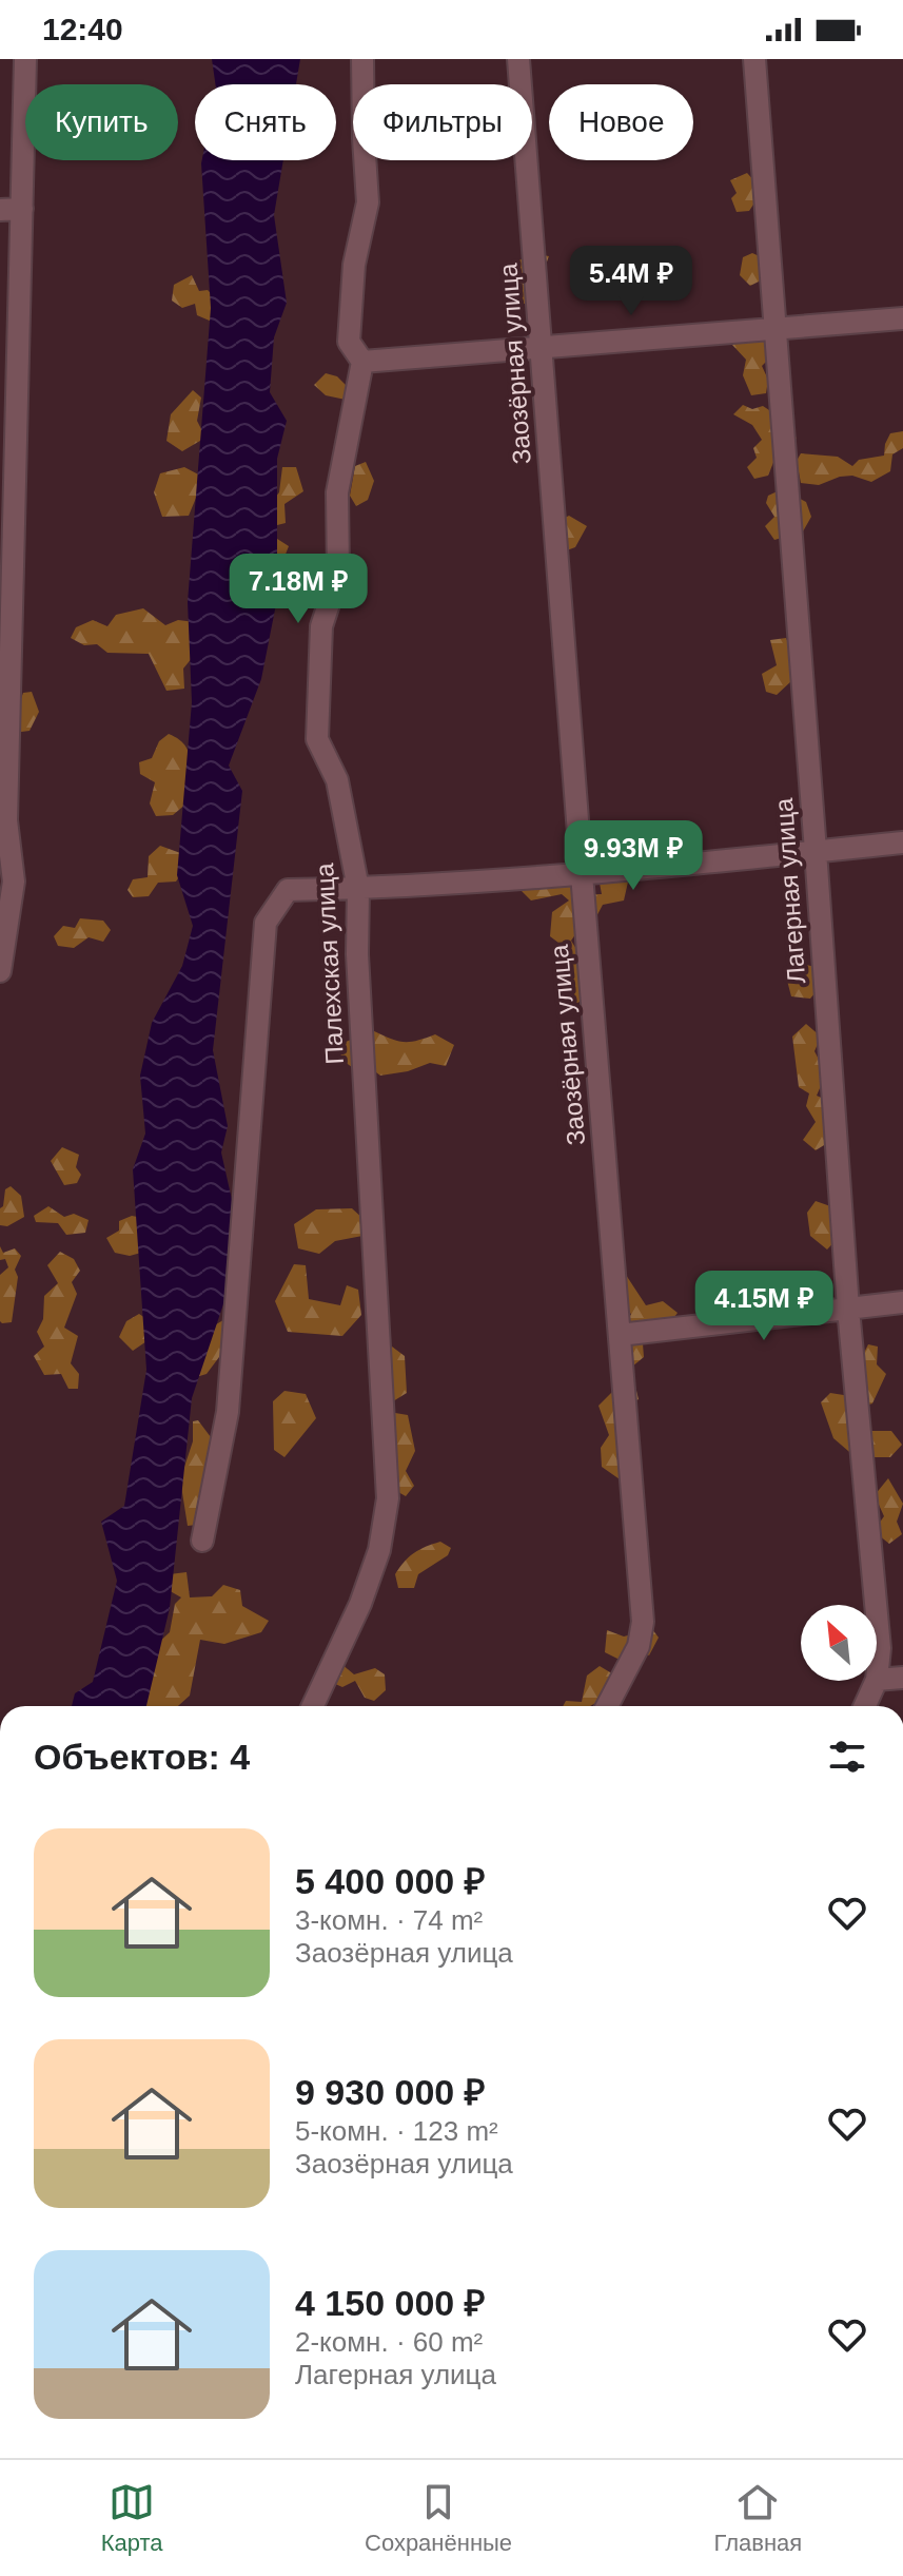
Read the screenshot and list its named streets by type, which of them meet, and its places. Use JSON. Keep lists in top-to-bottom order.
{
  "streets": {
    "street": ["Заозёрная улица", "Лагерная улица", "Палехская улица"]
  },
  "north": "top left",
  "page": {
    "status": "12:40",
    "chip": [
      "Купить",
      "Снять",
      "Фильтры",
      "Новое"
    ],
    "price": [
      "5.4M ₽",
      "7.18M ₽",
      "9.93M ₽",
      "4.15M ₽"
    ],
    "heading": "Объектов: 4",
    "list": [
      {
        "name": "5 400 000 ₽",
        "note": "3-комн. · 74 m² · Заозёрная улица"
      },
      {
        "name": "9 930 000 ₽",
        "note": "5-комн. · 123 m² · Заозёрная улица"
      },
      {
        "name": "4 150 000 ₽",
        "note": "2-комн. · 60 m² · Лагерная улица"
      }
    ],
    "tabs": ["Карта", "Сохранённые", "Главная"]
  }
}
